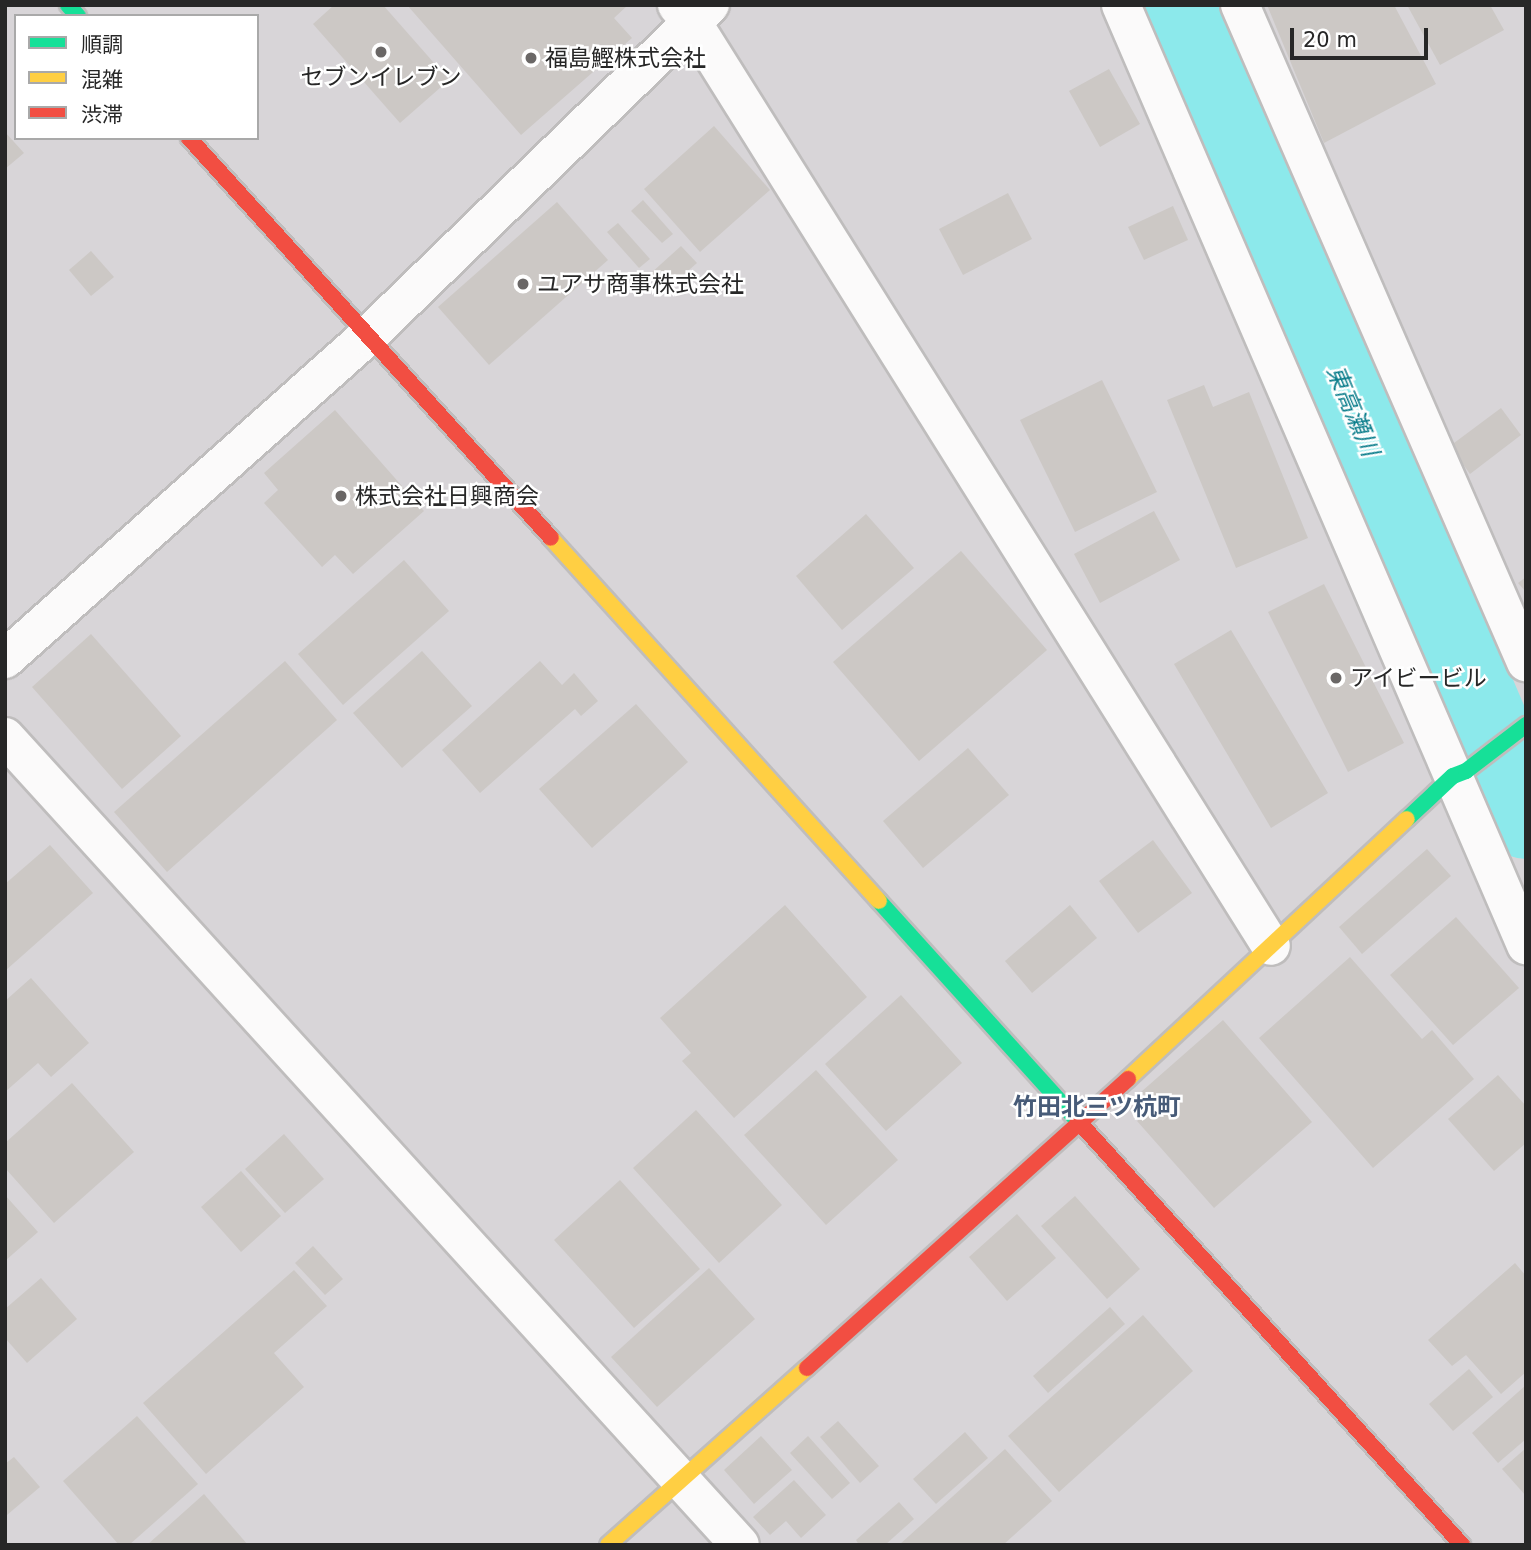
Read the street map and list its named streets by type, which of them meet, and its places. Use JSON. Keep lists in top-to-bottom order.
{
  "districts": ["竹田北三ツ杭町"],
  "water": ["東高瀬川"],
  "places": [
    "セブンイレブン",
    "福島鰹株式会社",
    "ユアサ商事株式会社",
    "株式会社日興商会",
    "アイビービル"
  ],
  "legend": ["順調", "混雑", "渋滞"],
  "scale_bar": "20 m"
}
